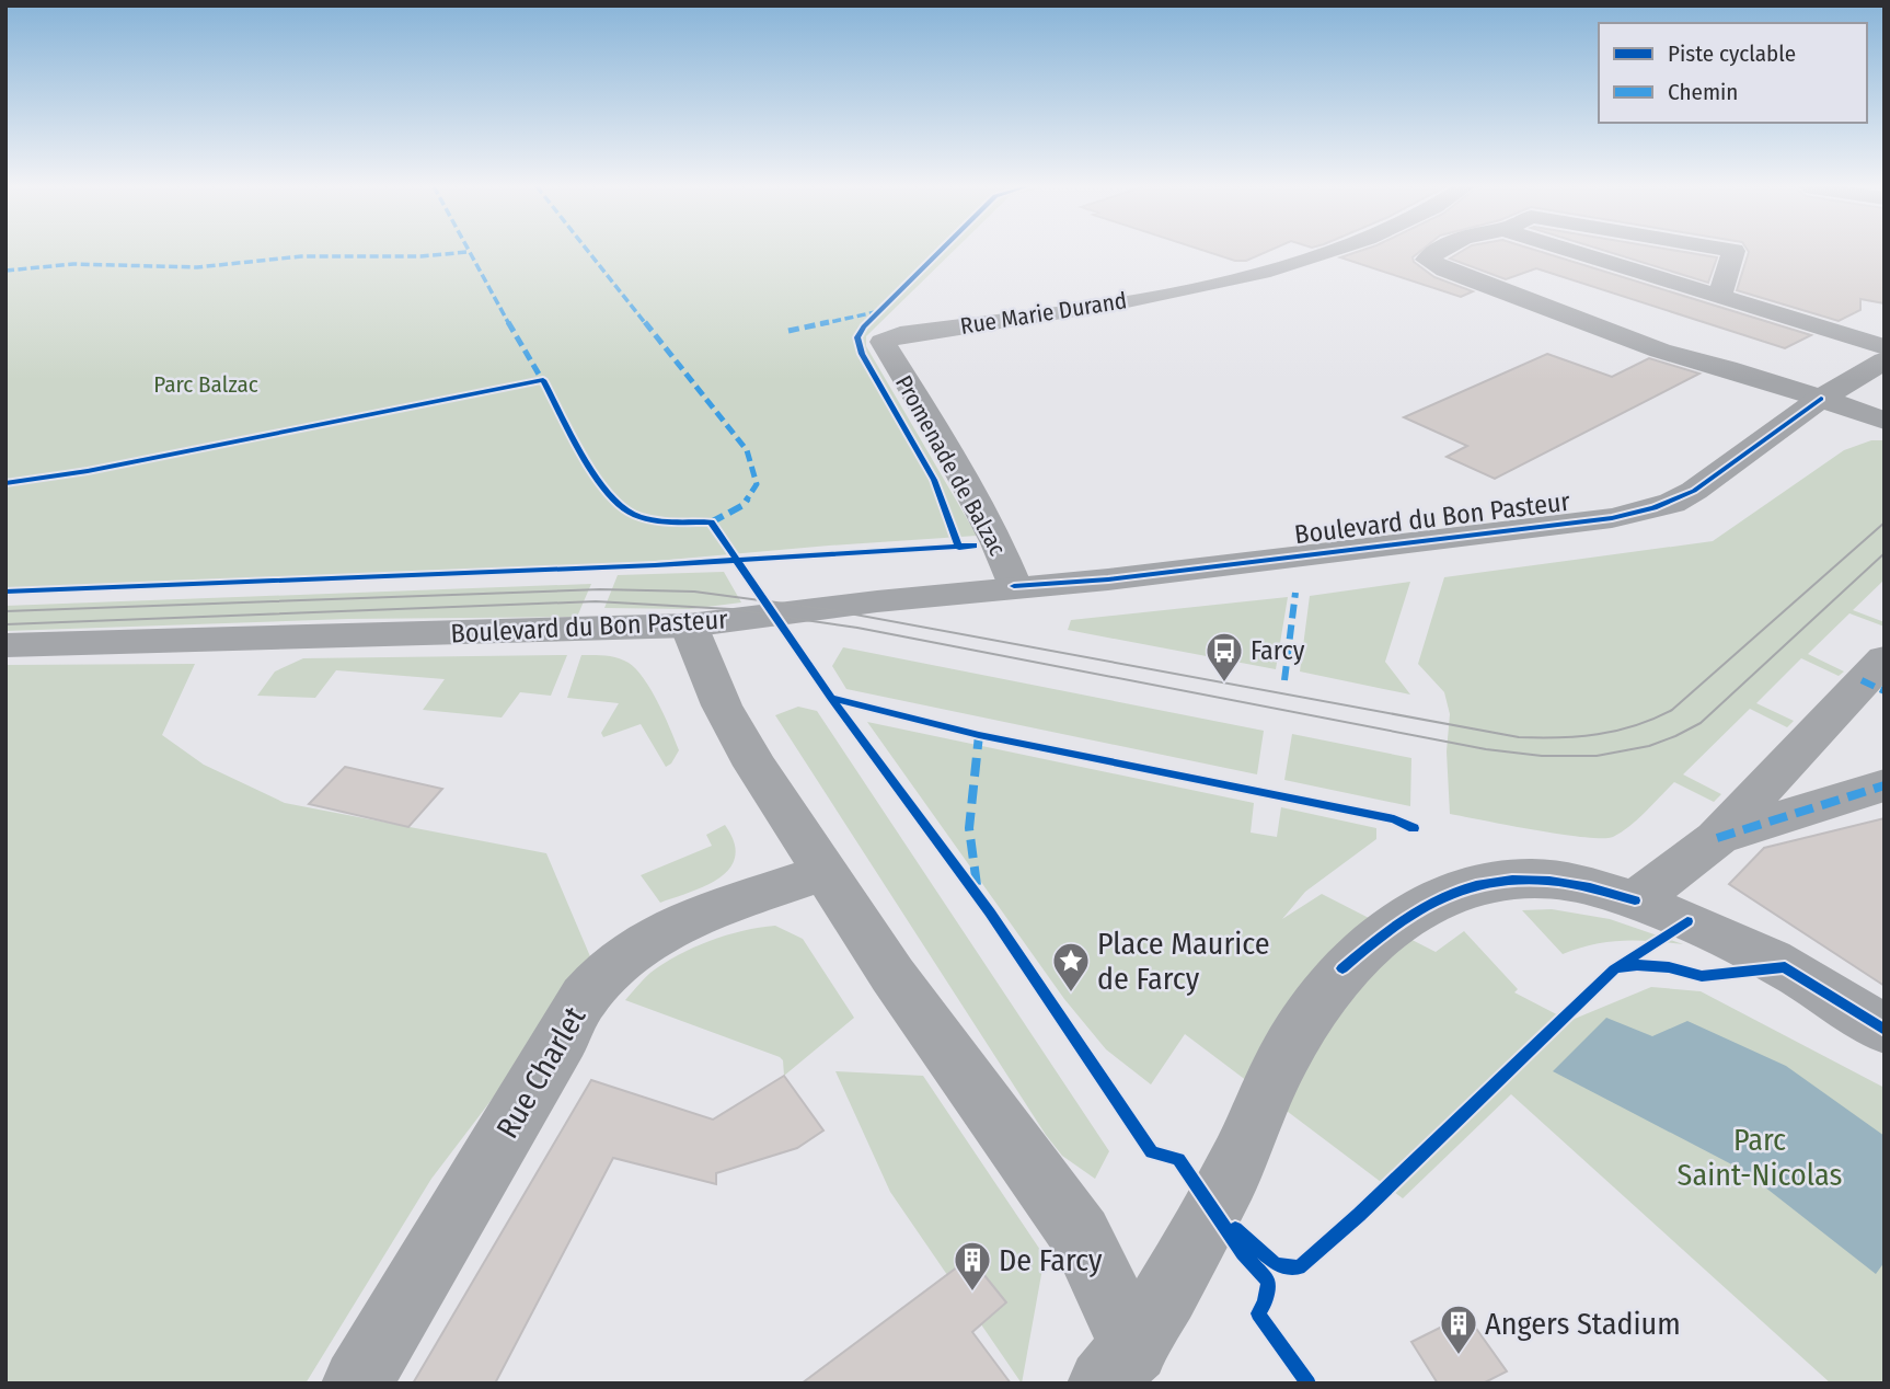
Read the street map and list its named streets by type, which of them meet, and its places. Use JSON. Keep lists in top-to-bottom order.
{
  "streets": {
    "street": [
      "Rue Marie Durand",
      "Promenade de Balzac",
      "Boulevard du Bon Pasteur",
      "Rue Charlet"
    ]
  },
  "crossings": [
    ["Rue Marie Durand", "Promenade de Balzac"],
    ["Promenade de Balzac", "Boulevard du Bon Pasteur"]
  ],
  "parks": ["Parc Balzac", "Parc Saint-Nicolas"],
  "places": {
    "bus stop": ["Farcy"],
    "place": ["Place Maurice de Farcy"],
    "building": ["De Farcy", "Angers Stadium"]
  },
  "legend": ["Piste cyclable", "Chemin"]
}
